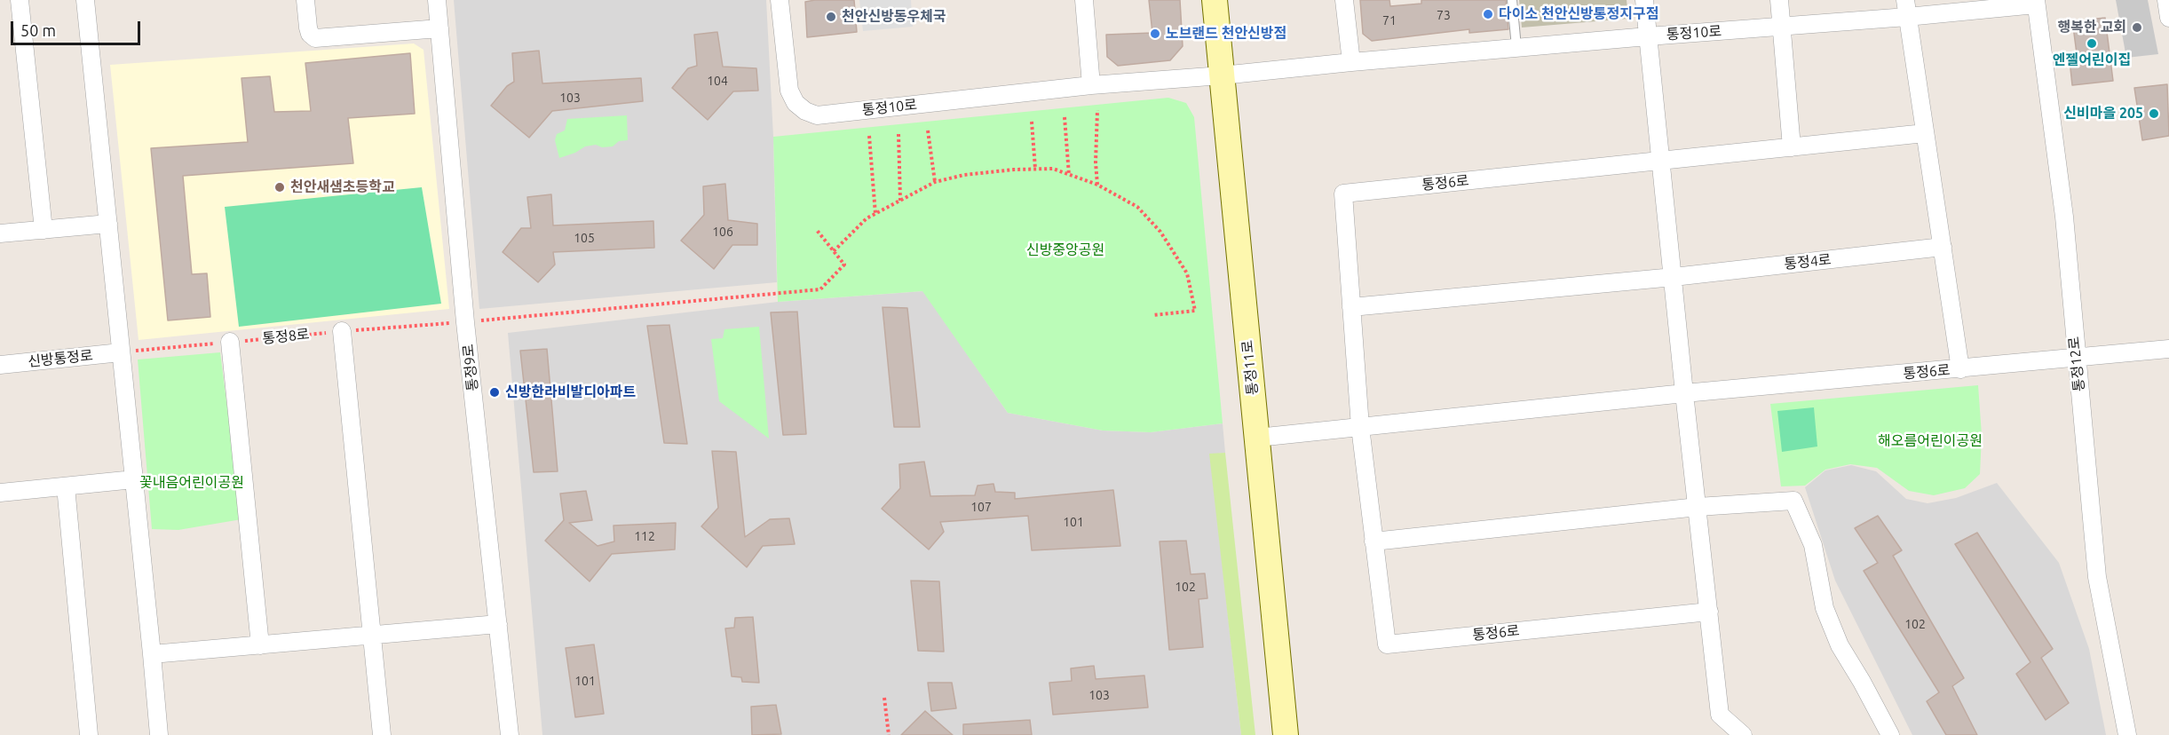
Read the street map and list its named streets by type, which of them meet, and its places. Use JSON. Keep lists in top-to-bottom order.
{
  "streets": {
    "street": [
      "통정10로",
      "통정6로",
      "통정4로",
      "신방통정로",
      "통정12로",
      "통정9로",
      "통정11로"
    ],
    "path": ["통정8로"]
  },
  "crossings": [
    ["통정10로", "통정12로"],
    ["통정10로", "통정11로"],
    ["통정6로", "통정12로"],
    ["통정6로", "통정11로"],
    ["통정8로", "신방통정로"],
    ["통정8로", "통정9로"]
  ],
  "parks": ["신방중앙공원", "해오름어린이공원", "꽃내음어린이공원"],
  "places": [
    "다이소 천안신방통정지구점",
    "천안신방동우체국",
    "행복한 교회",
    "노브랜드 천안신방점",
    "엔젤어린이집",
    "신비마을 205",
    "천안새샘초등학교",
    "신방한라비발디아파트"
  ],
  "house_numbers": [
    "73",
    "71",
    "104",
    "103",
    "106",
    "105",
    "107",
    "101",
    "112",
    "102",
    "102",
    "101",
    "103"
  ],
  "scale_bar": "50 m"
}
